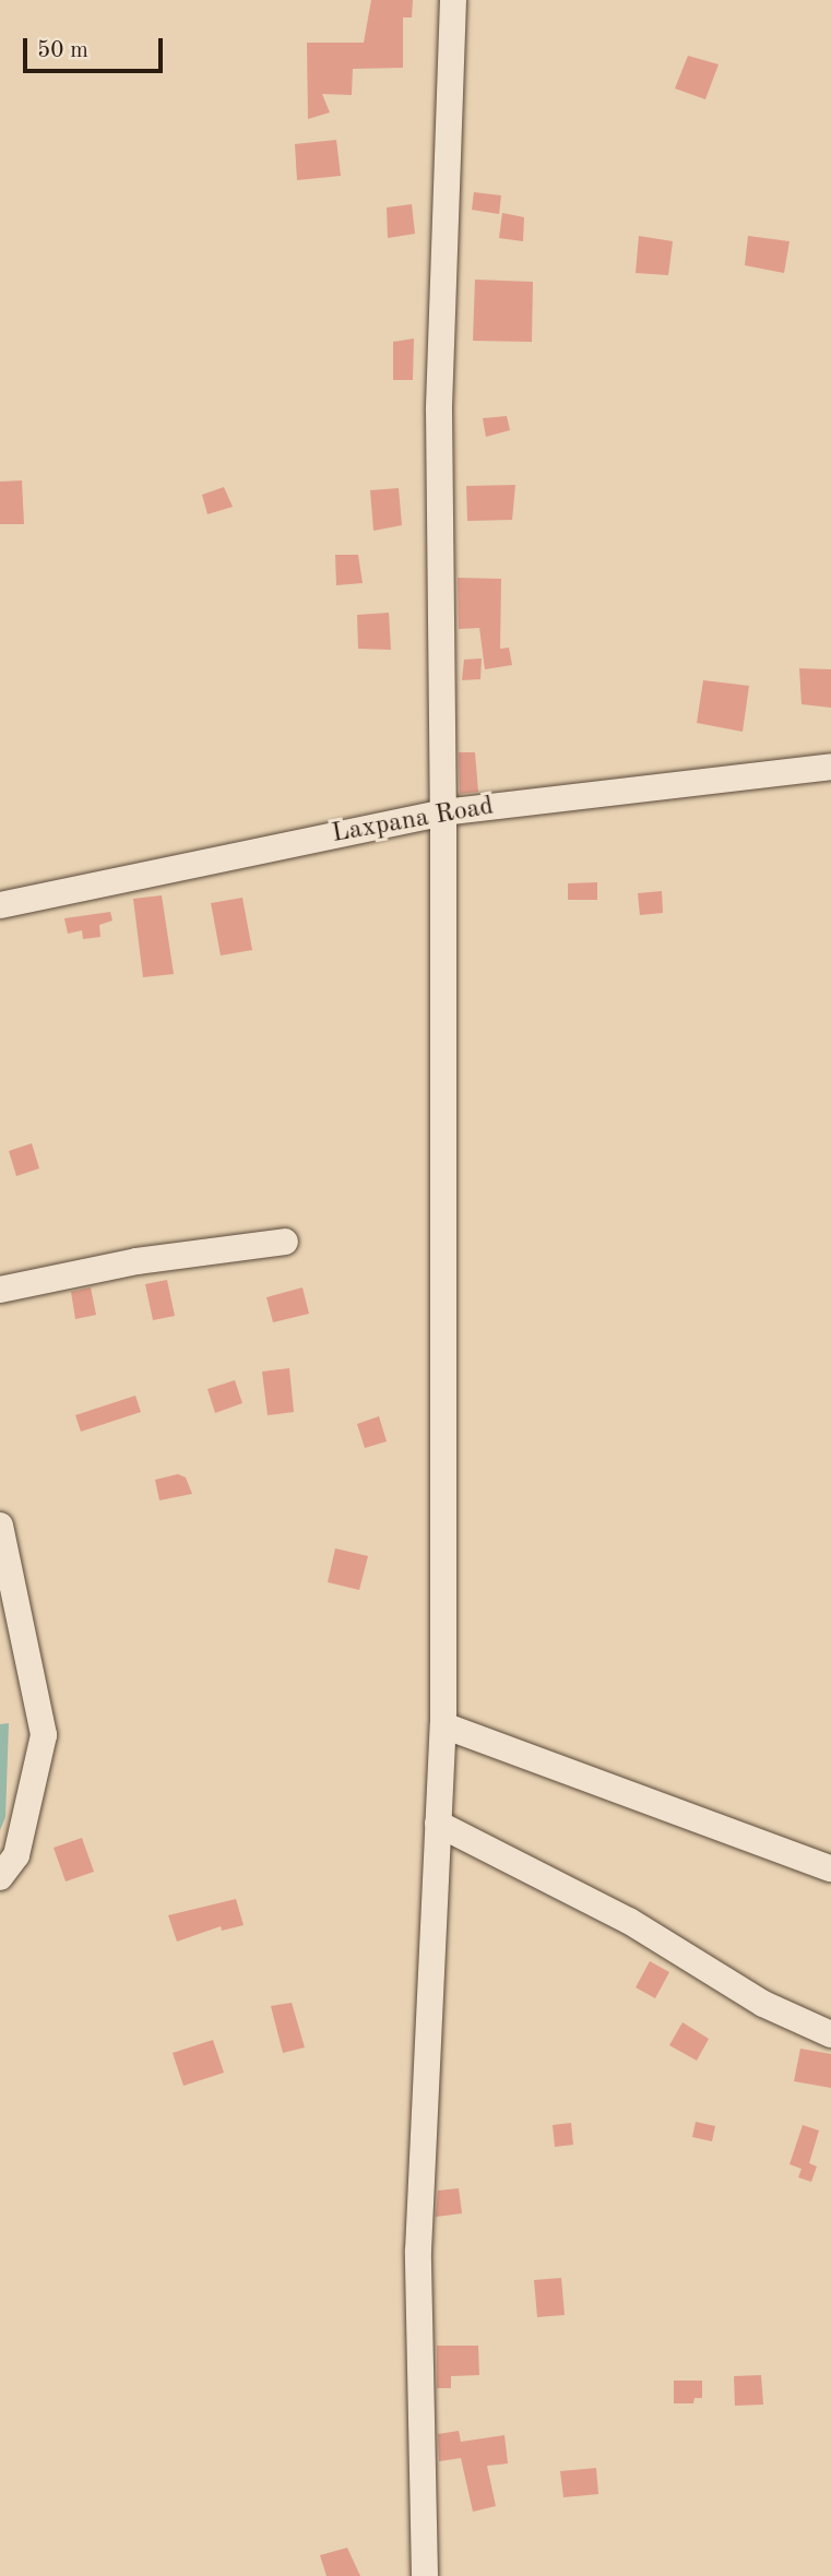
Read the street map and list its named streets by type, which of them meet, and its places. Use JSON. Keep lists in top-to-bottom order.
{
  "streets": {
    "street": ["Laxpana Road"]
  },
  "scale_bar": "50 m"
}
